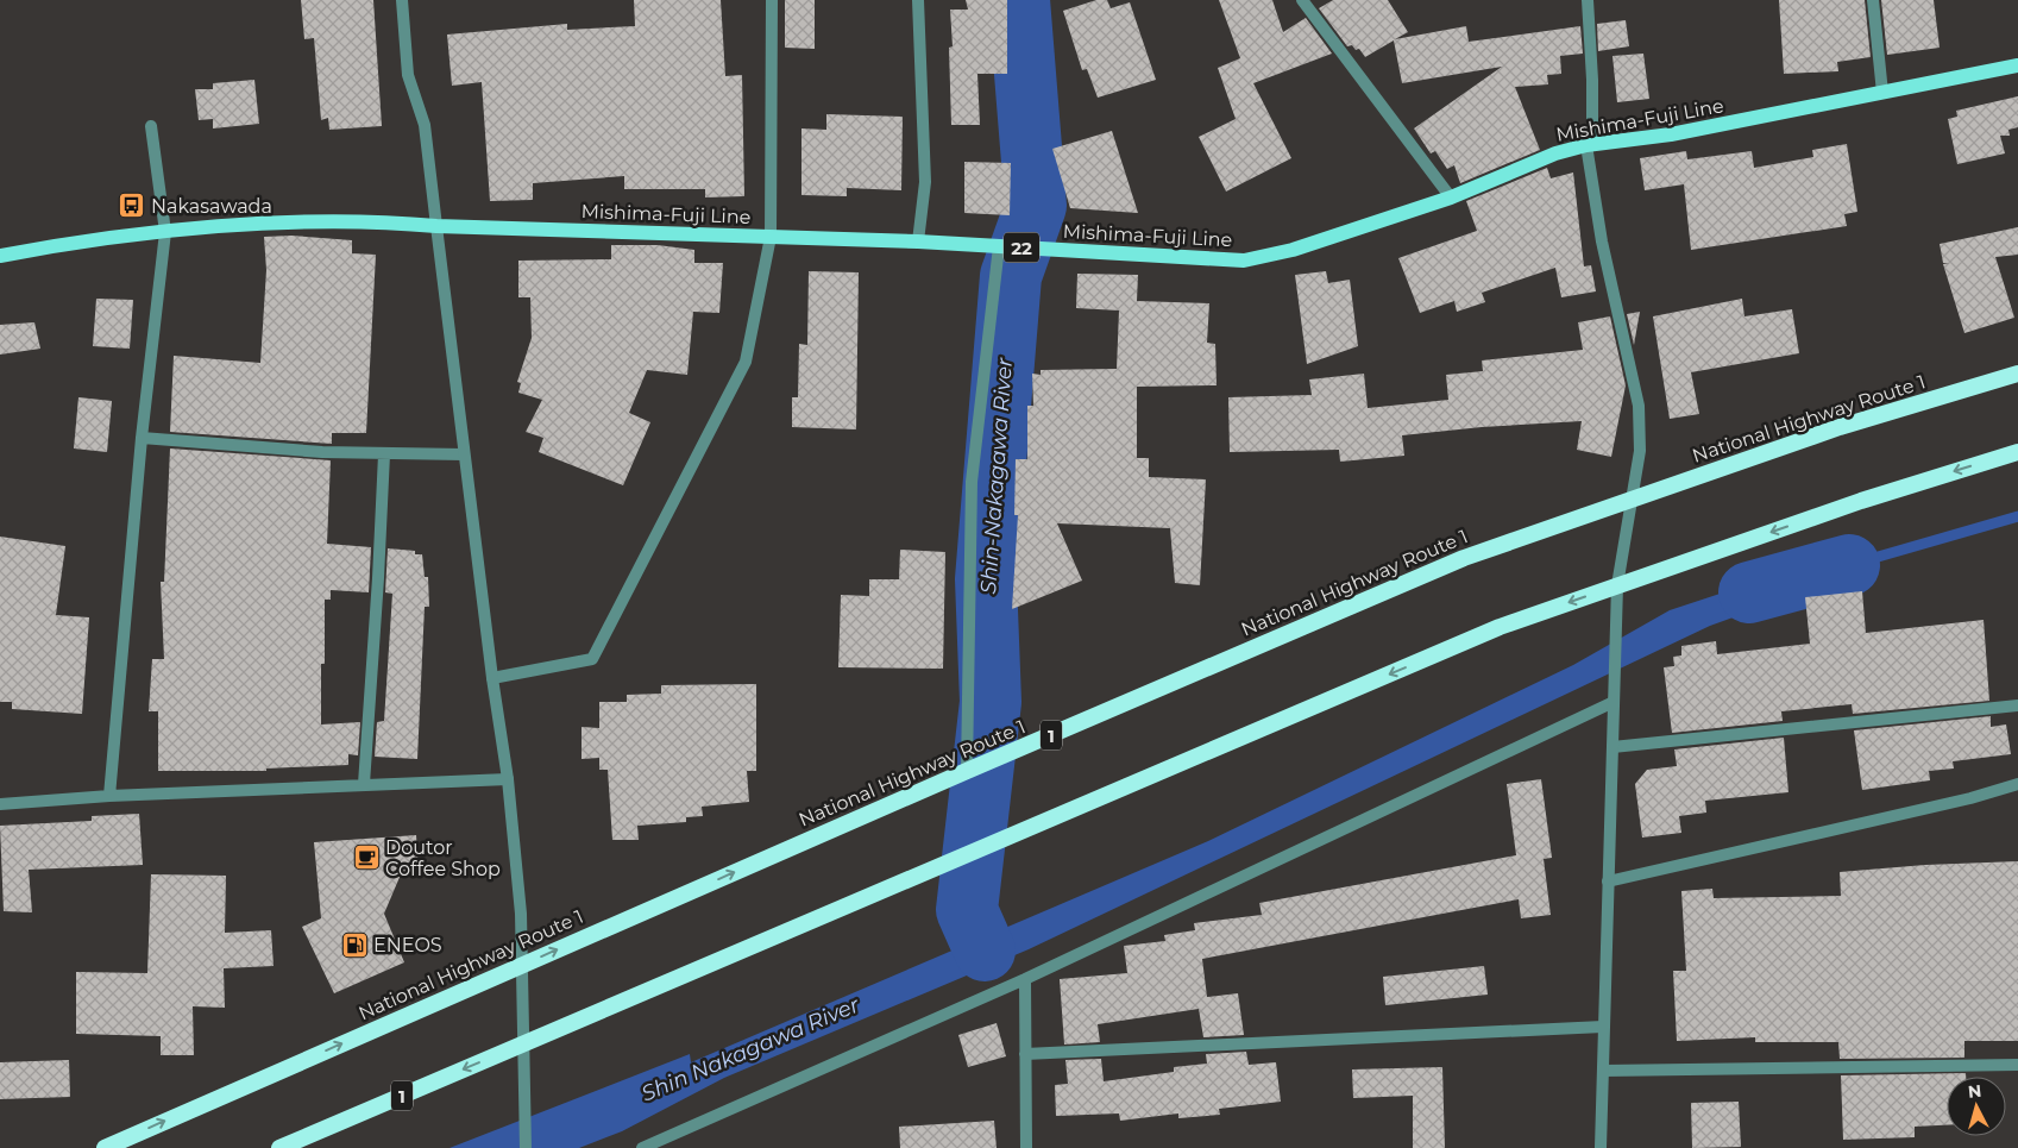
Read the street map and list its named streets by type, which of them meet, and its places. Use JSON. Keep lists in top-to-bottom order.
{
  "streets": {
    "highway": ["National Highway Route 1", "1"],
    "main road": ["Mishima-Fuji Line", "22"]
  },
  "water": ["Shin-Nakagawa River", "Shin Nakagawa River"],
  "places": {
    "bus stop": ["Nakasawada"],
    "cafe": ["Doutor Coffee Shop"],
    "fuel station": ["ENEOS"]
  },
  "north": "top"
}
